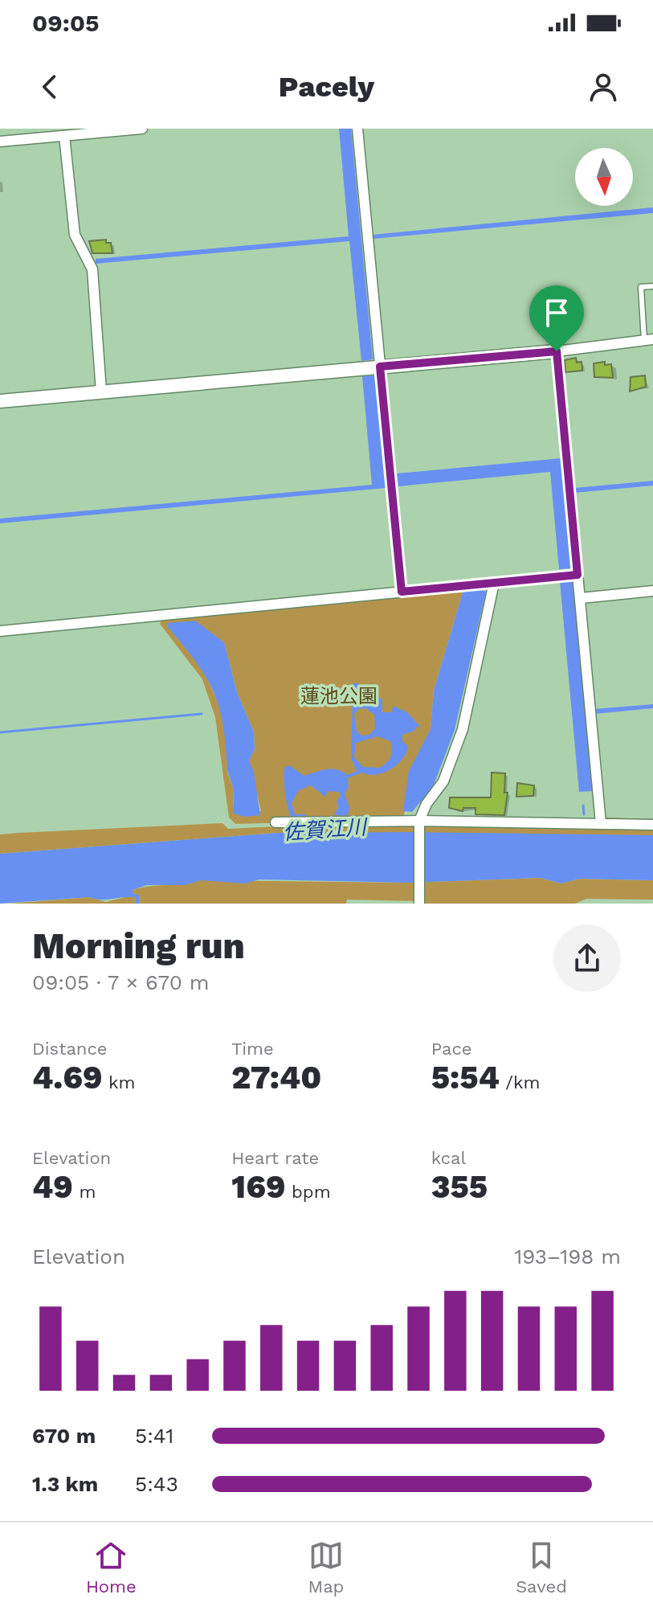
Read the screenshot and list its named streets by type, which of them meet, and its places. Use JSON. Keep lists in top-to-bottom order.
{
  "water": ["佐賀江川"],
  "parks": ["蓮池公園"],
  "north": "bottom",
  "page": {
    "status": "09:05",
    "header": "Pacely",
    "heading": ["Morning run", "09:05 · 7 × 670 m"],
    "stats": [
      ["Distance", "4.69 km"],
      ["Time", "27:40"],
      ["Pace", "5:54 /km"],
      ["Elevation", "49 m"],
      ["Heart rate", "169 bpm"],
      ["kcal", "355"]
    ],
    "chart": ["Elevation", "193–198 m"],
    "list": [
      {
        "name": "670 m",
        "note": "5:41"
      },
      {
        "name": "1.3 km",
        "note": "5:43"
      }
    ],
    "tabs": ["Home", "Map", "Saved"]
  }
}
